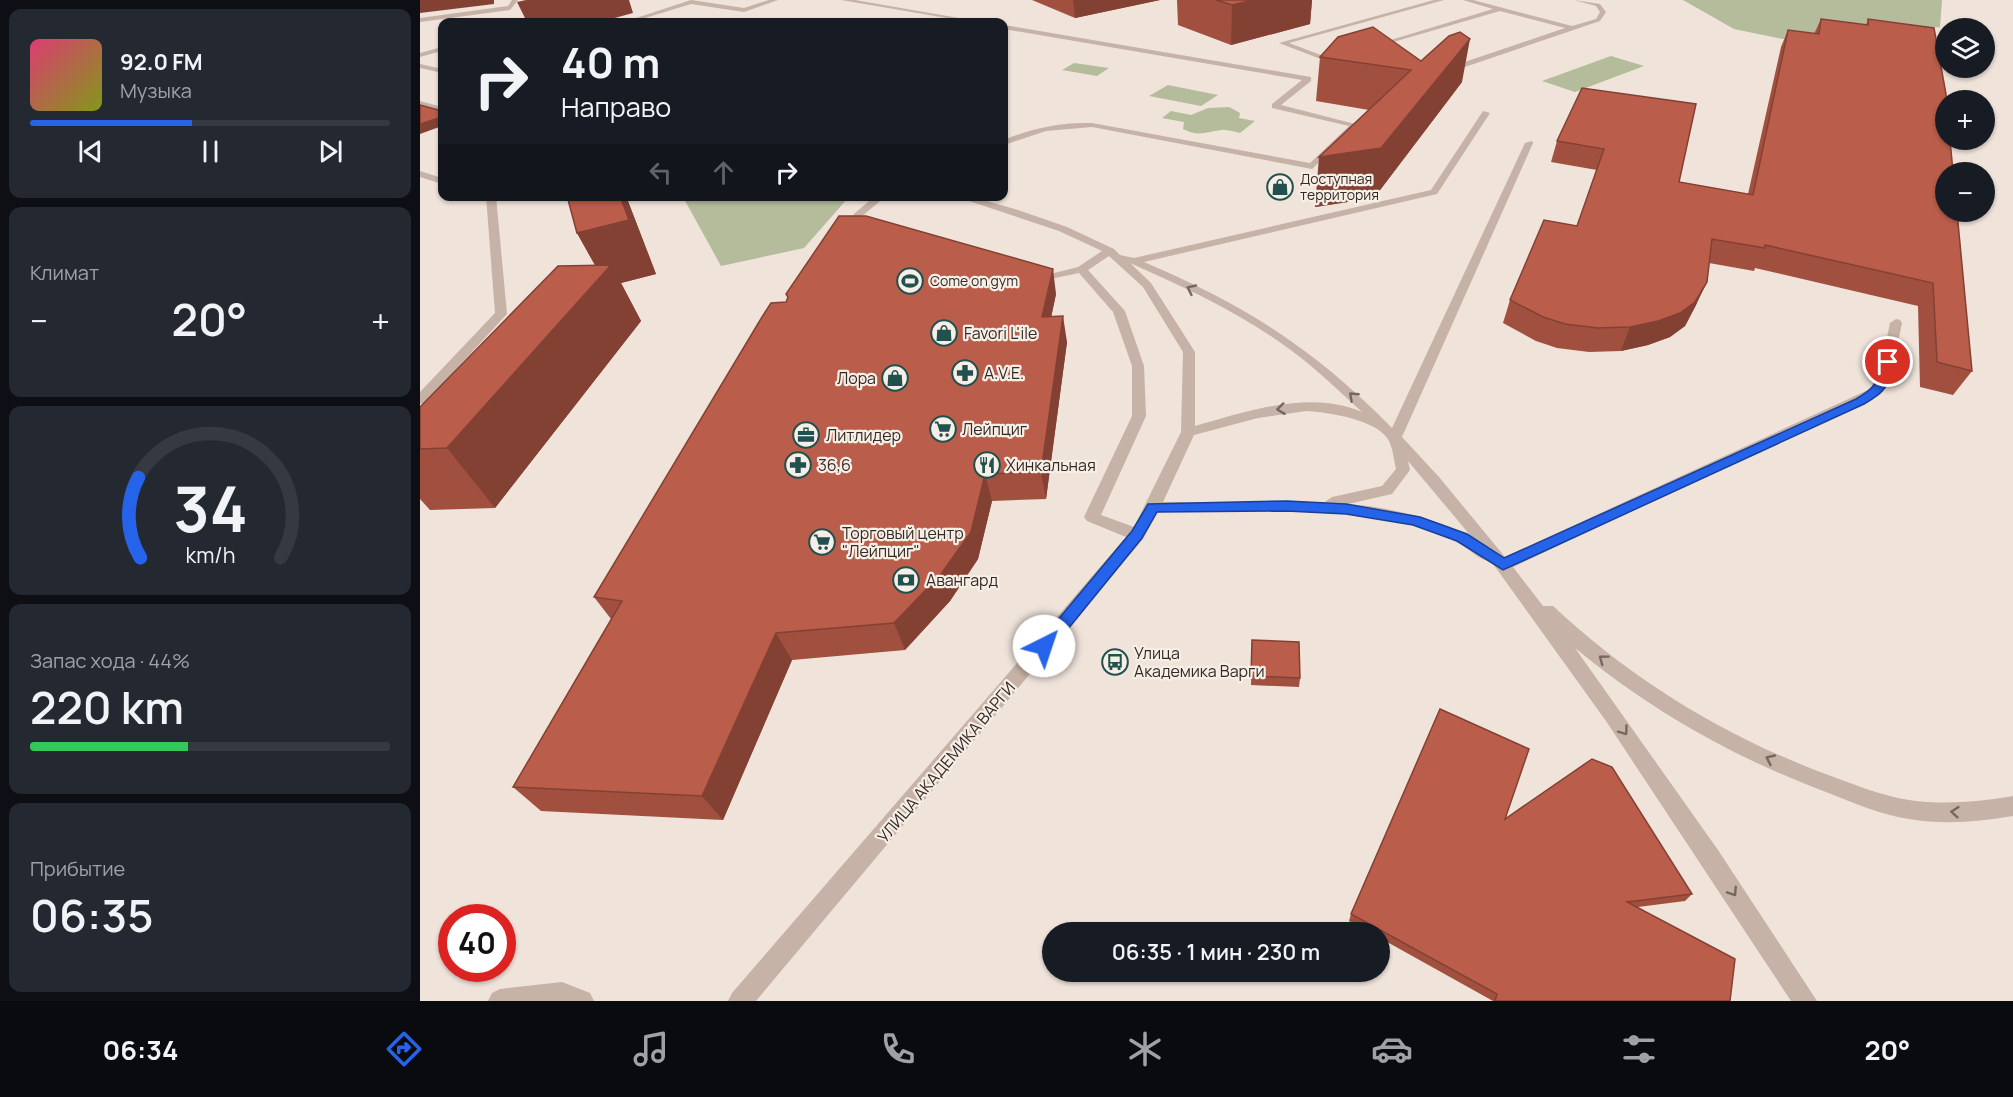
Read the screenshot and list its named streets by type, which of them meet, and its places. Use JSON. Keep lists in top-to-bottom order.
{
  "streets": {
    "street": ["УЛИЦА АКАДЕМИКА ВАРГИ"]
  },
  "places": {
    "shop": ["Доступная территория", "Favori L'ile", "Лора"],
    "sports": ["Come on gym"],
    "pharmacy": ["A.V.E.", "36,6"],
    "supermarket": ["Лейпциг", "Торговый центр \"Лейпциг\""],
    "office": ["Литлидер"],
    "restaurant": ["Хинкальная"],
    "bank": ["Авангард"],
    "bus stop": ["Улица Академика Варги"]
  },
  "page": {
    "map_buttons": ["+", "−"],
    "turn": ["40 m", "Направо"],
    "song": ["92.0 FM", "Музыка"],
    "tile": [
      "Климат",
      ["Запас хода · 44%", "220 km"],
      ["Прибытие", "06:35"]
    ],
    "heat": ["−", "20°", "+"],
    "limit": "40",
    "trip": "06:35 · 1 мин · 230 m",
    "tabs": ["06:34", "20°"],
    "gauge": ["34", "km/h"]
  }
}
